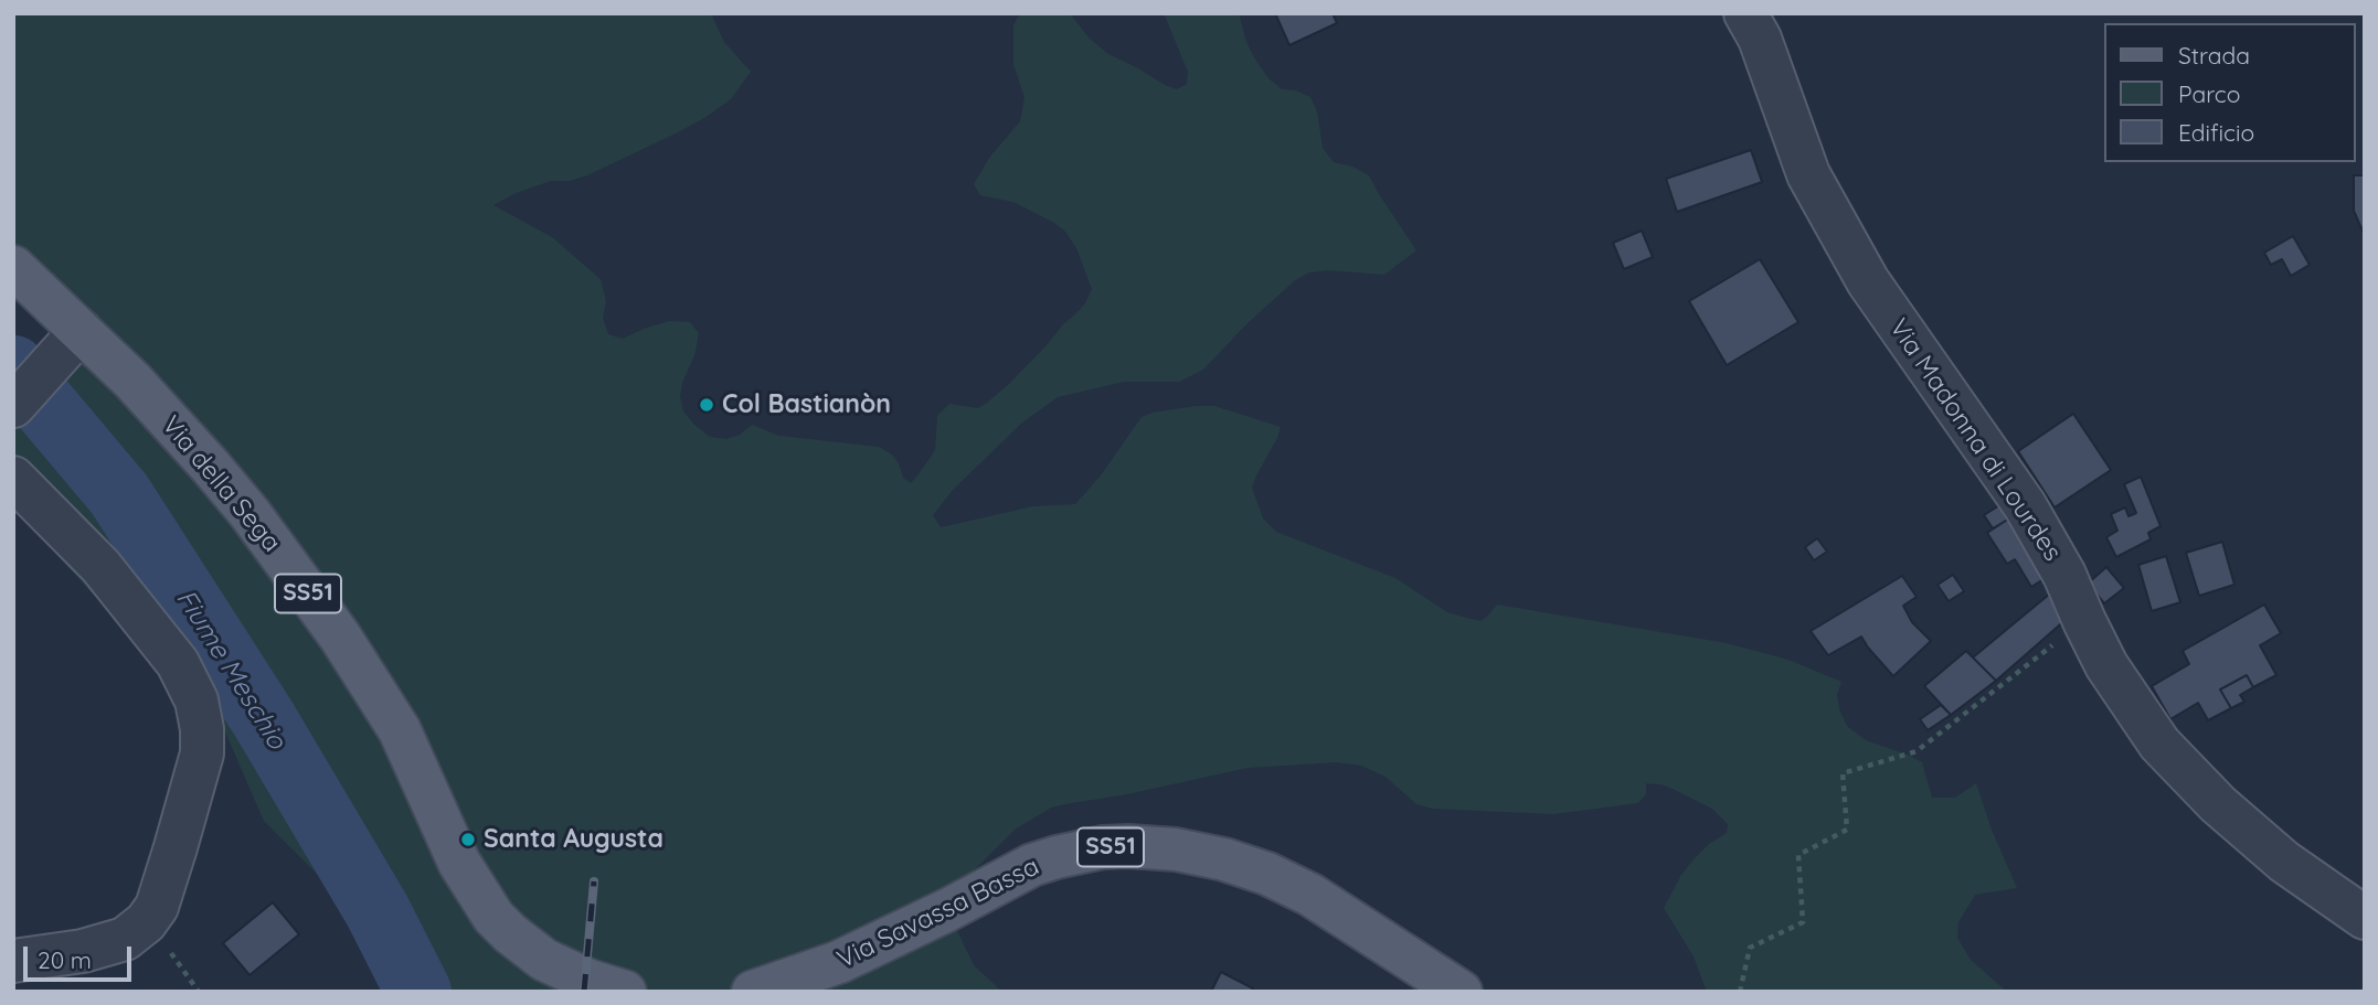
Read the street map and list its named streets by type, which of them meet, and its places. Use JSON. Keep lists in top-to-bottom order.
{
  "streets": {
    "main road": ["Via della Sega", "SS51", "Via Savassa Bassa"],
    "street": ["Via Madonna di Lourdes"]
  },
  "water": ["Fiume Meschio"],
  "places": ["Col Bastianòn", "Santa Augusta"],
  "legend": ["Strada", "Parco", "Edificio"],
  "scale_bar": "20 m"
}
